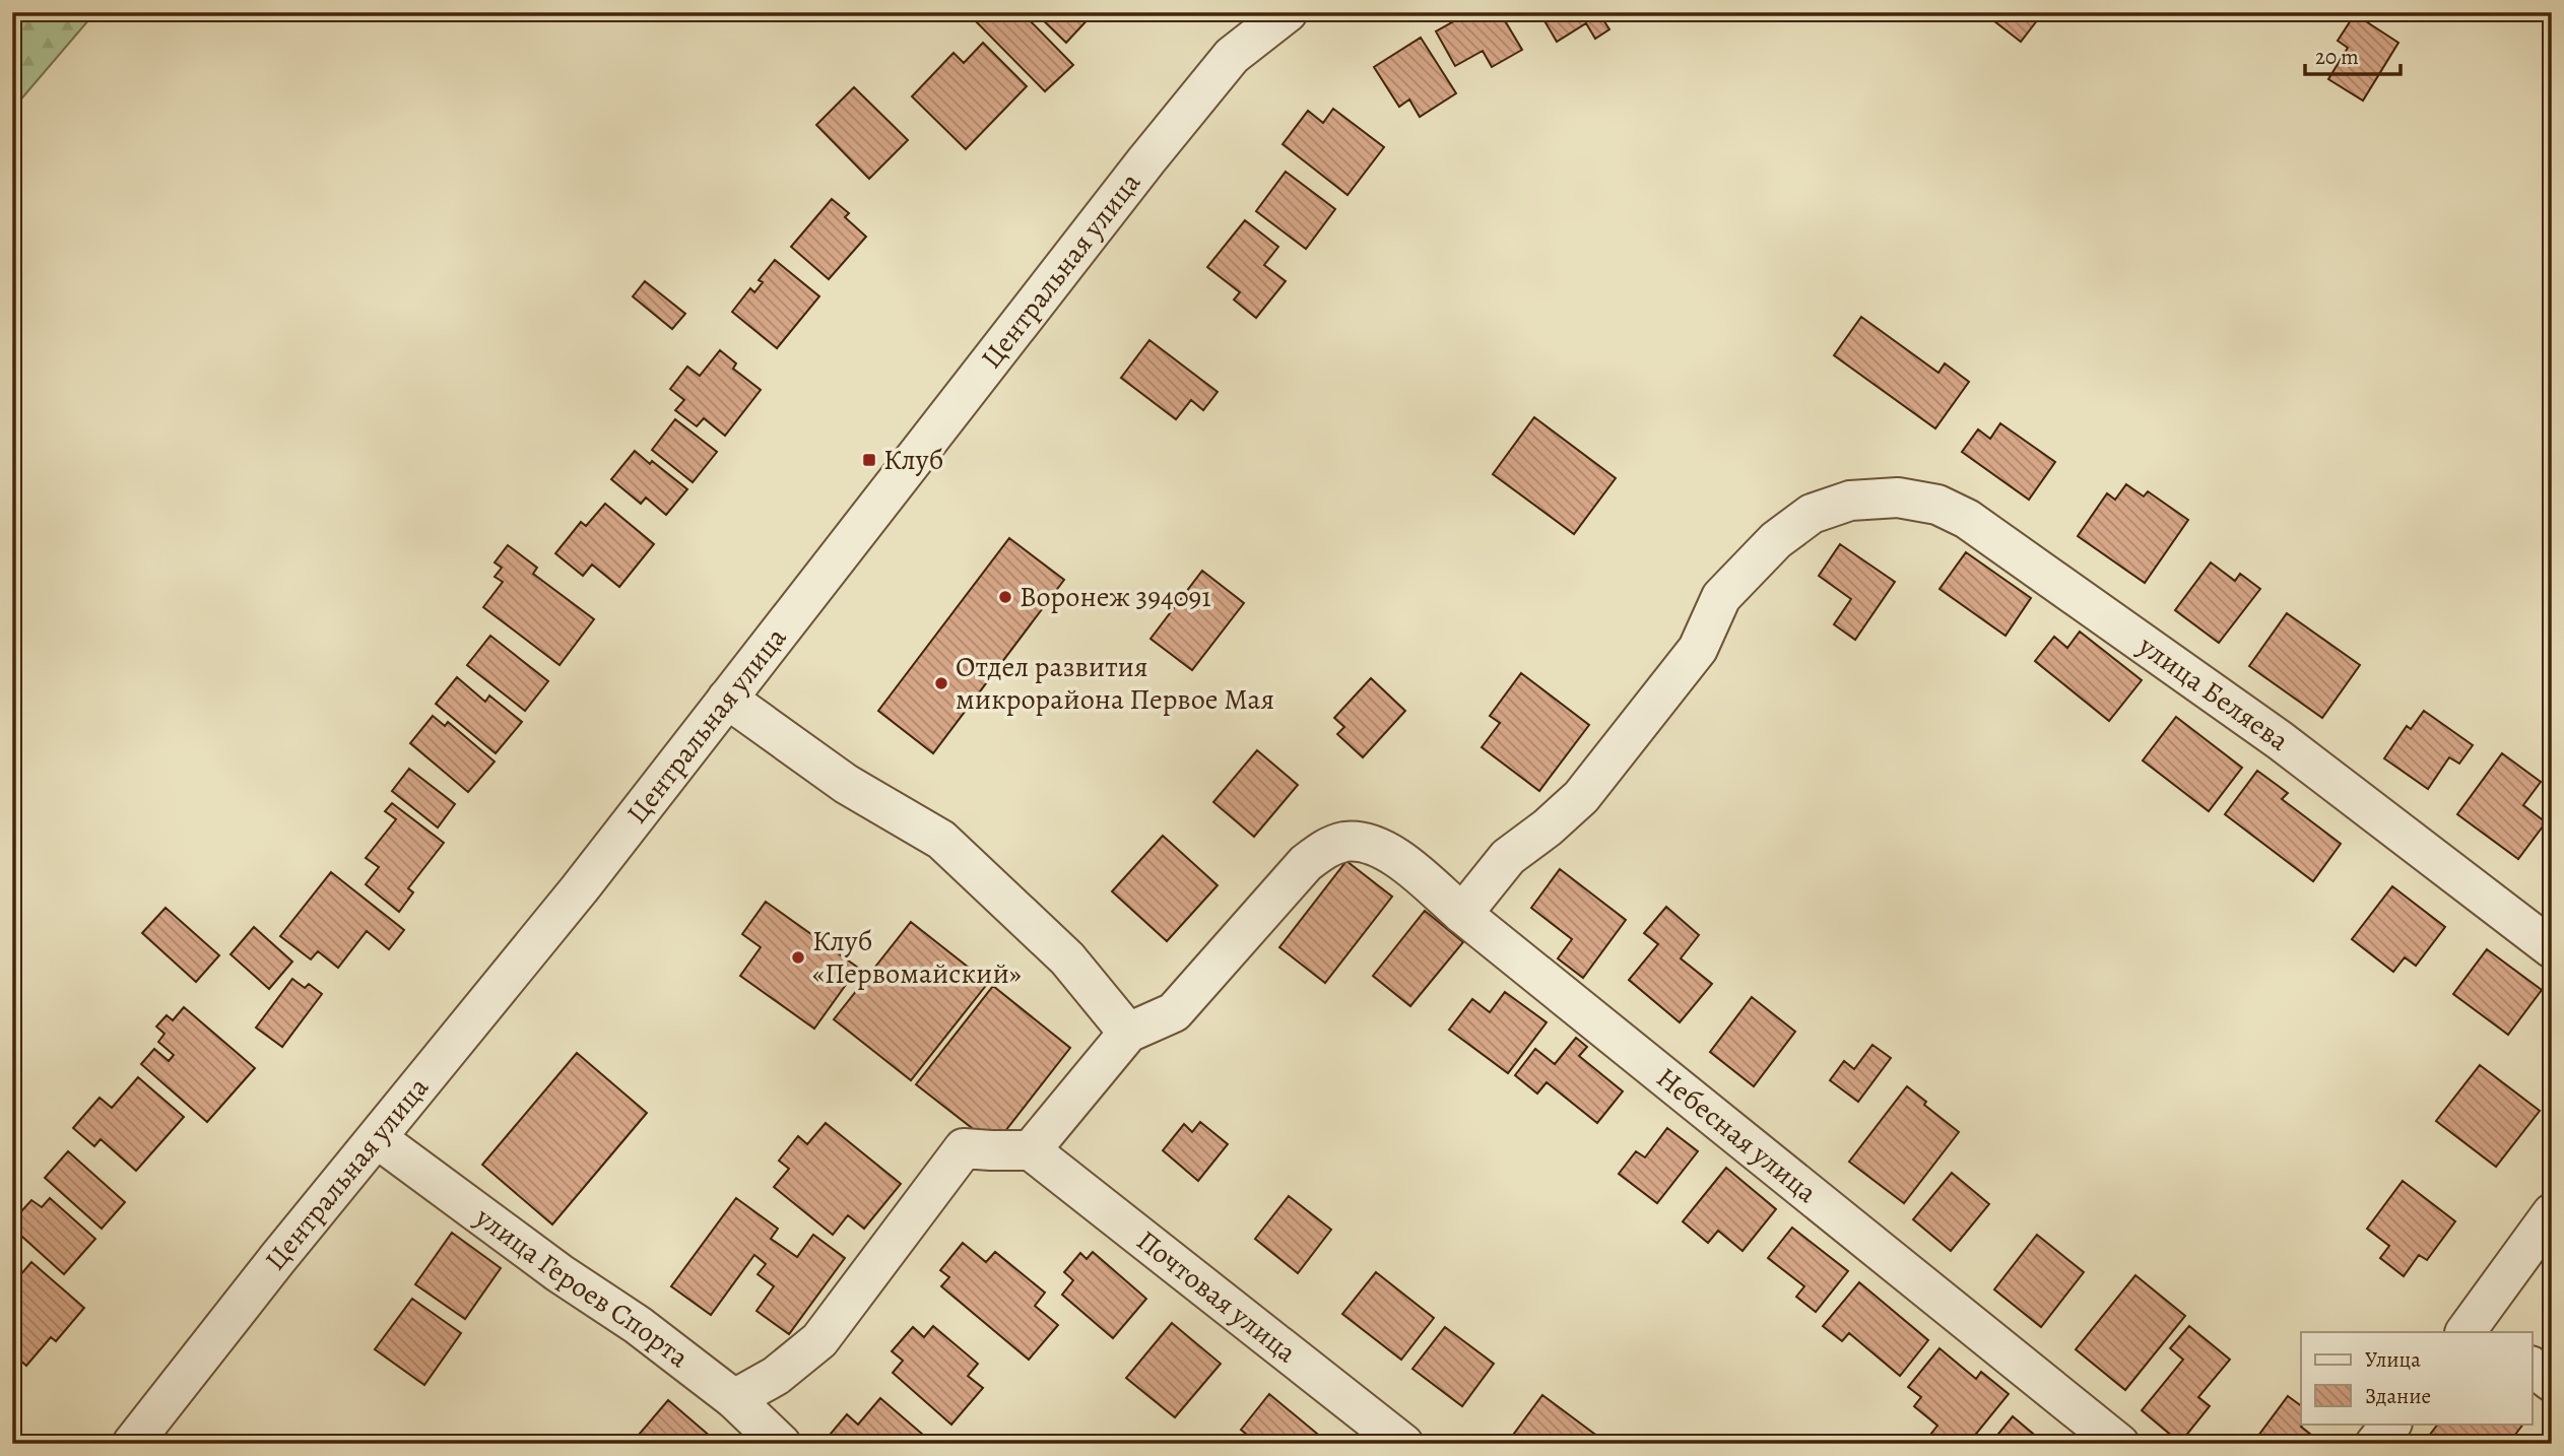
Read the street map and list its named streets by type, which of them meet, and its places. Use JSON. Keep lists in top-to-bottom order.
{
  "streets": {
    "street": [
      "Центральная улица",
      "улица Беляева",
      "Небесная улица",
      "улица Героев Спорта",
      "Почтовая улица"
    ]
  },
  "crossings": [
    ["Центральная улица", "улица Героев Спорта"],
    ["улица Беляева", "Небесная улица"]
  ],
  "places": {
    "transit": ["Клуб"],
    "other": ["Воронеж 394091", "Отдел развития микрорайона Первое Мая", "Клуб «Первомайский»"]
  },
  "legend": ["Улица", "Здание"],
  "scale_bar": "20 m"
}
